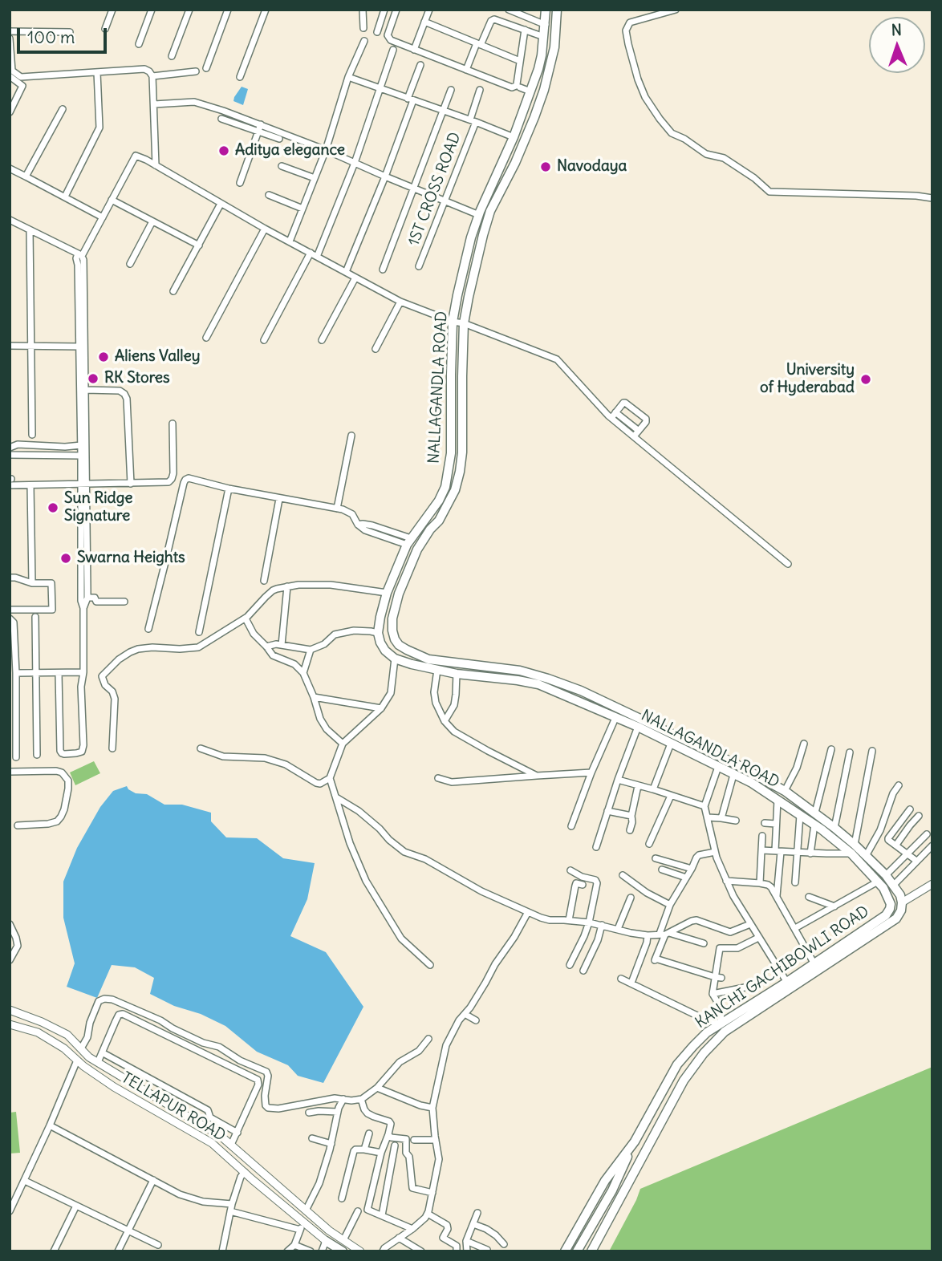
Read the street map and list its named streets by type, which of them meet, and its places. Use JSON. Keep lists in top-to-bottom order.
{
  "streets": {
    "main road": ["NALLAGANDLA ROAD", "KANCHI GACHIBOWLI ROAD"],
    "street": ["1ST CROSS ROAD", "TELLAPUR ROAD"]
  },
  "crossings": [
    ["NALLAGANDLA ROAD", "KANCHI GACHIBOWLI ROAD"]
  ],
  "places": [
    "Aditya elegance",
    "Navodaya",
    "Aliens Valley",
    "RK Stores",
    "University of Hyderabad",
    "Sun Ridge Signature",
    "Swarna Heights"
  ],
  "scale_bar": "100 m",
  "north": "top"
}
